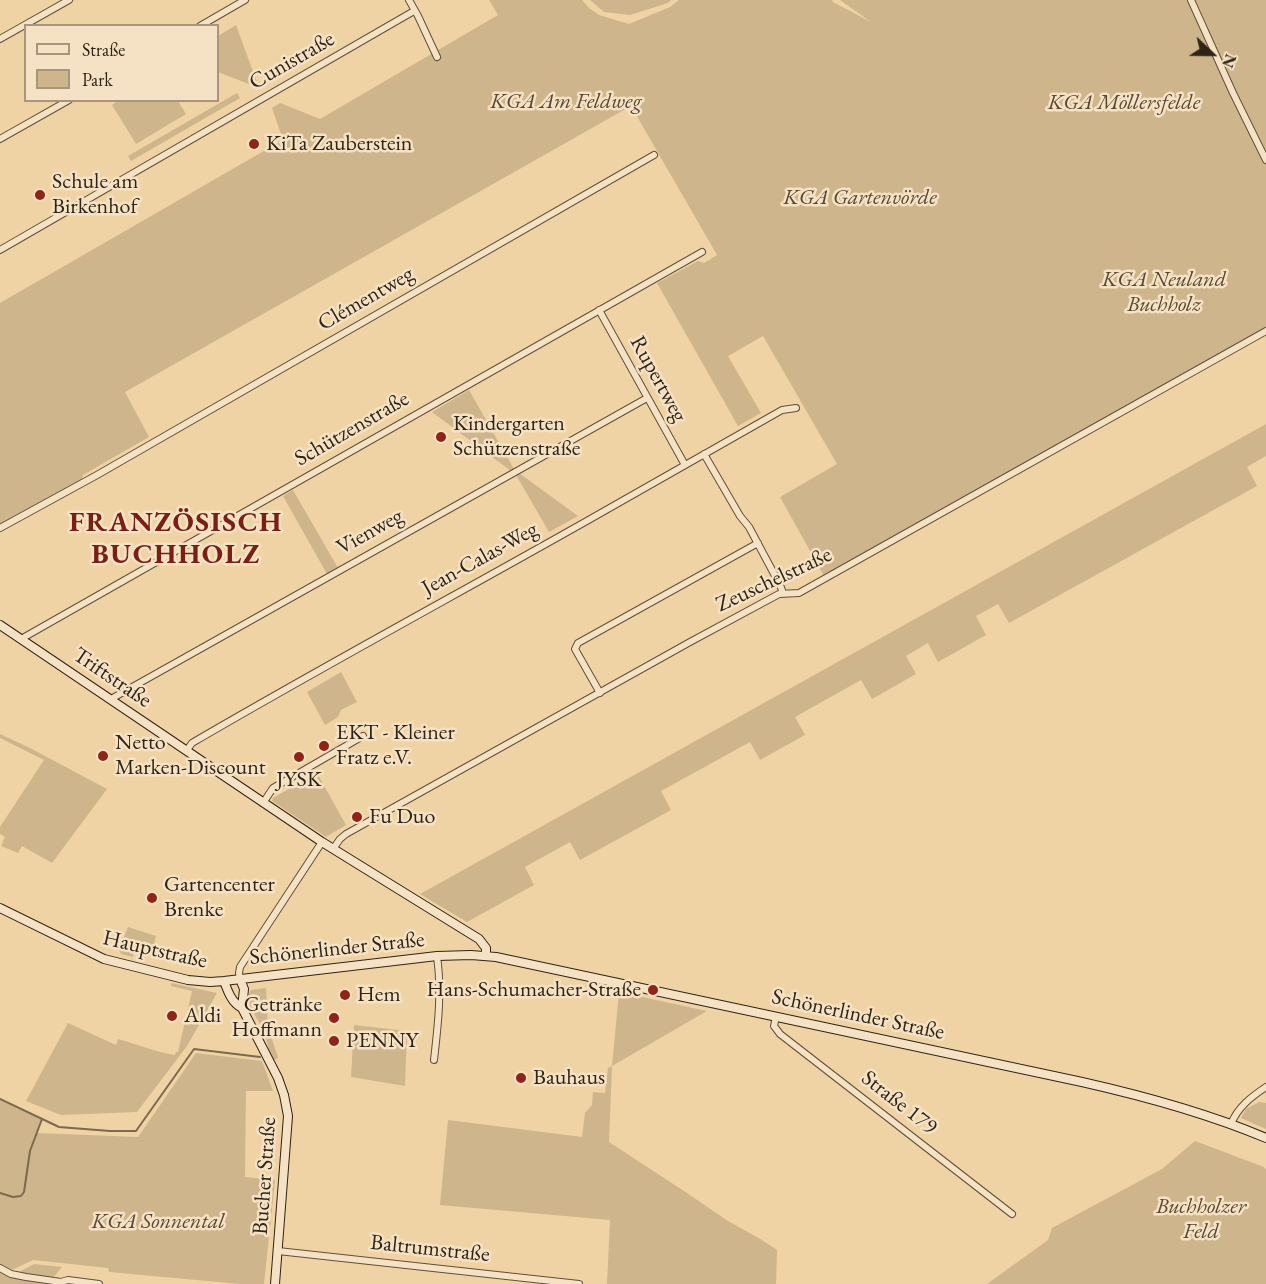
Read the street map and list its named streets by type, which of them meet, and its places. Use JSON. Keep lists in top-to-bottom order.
{
  "streets": {
    "main road": [
      "Triftstraße",
      "Schönerlinder Straße",
      "Hauptstraße",
      "Bucher Straße"
    ],
    "street": [
      "Cunistraße",
      "Clémentweg",
      "Rupertweg",
      "Schützenstraße",
      "Vienweg",
      "Jean-Calas-Weg",
      "Zeuschelstraße",
      "Straße 179",
      "Baltrumstraße"
    ]
  },
  "crossings": [
    ["Rupertweg", "Schützenstraße"],
    ["Rupertweg", "Vienweg"],
    ["Rupertweg", "Jean-Calas-Weg"],
    ["Schützenstraße", "Triftstraße"],
    ["Vienweg", "Triftstraße"],
    ["Jean-Calas-Weg", "Triftstraße"],
    ["Zeuschelstraße", "Triftstraße"],
    ["Triftstraße", "Schönerlinder Straße"],
    ["Schönerlinder Straße", "Hauptstraße"],
    ["Schönerlinder Straße", "Straße 179"],
    ["Schönerlinder Straße", "Bucher Straße"],
    ["Hauptstraße", "Bucher Straße"],
    ["Bucher Straße", "Baltrumstraße"]
  ],
  "districts": ["FRANZÖSISCH BUCHHOLZ"],
  "parks": [
    "KGA Am Feldweg",
    "KGA Möllersfelde",
    "KGA Gartenvörde",
    "KGA Neuland Buchholz",
    "Buchholzer Feld",
    "KGA Sonnental"
  ],
  "places": [
    "KiTa Zauberstein",
    "Schule am Birkenhof",
    "Kindergarten Schützenstraße",
    "EKT - Kleiner Fratz e.V.",
    "Netto Marken-Discount",
    "JYSK",
    "Fu Duo",
    "Gartencenter Brenke",
    "Hans-Schumacher-Straße",
    "Hem",
    "Aldi",
    "Getränke Hoffmann",
    "PENNY",
    "Bauhaus"
  ],
  "legend": ["Straße", "Park"],
  "north": "right"
}
